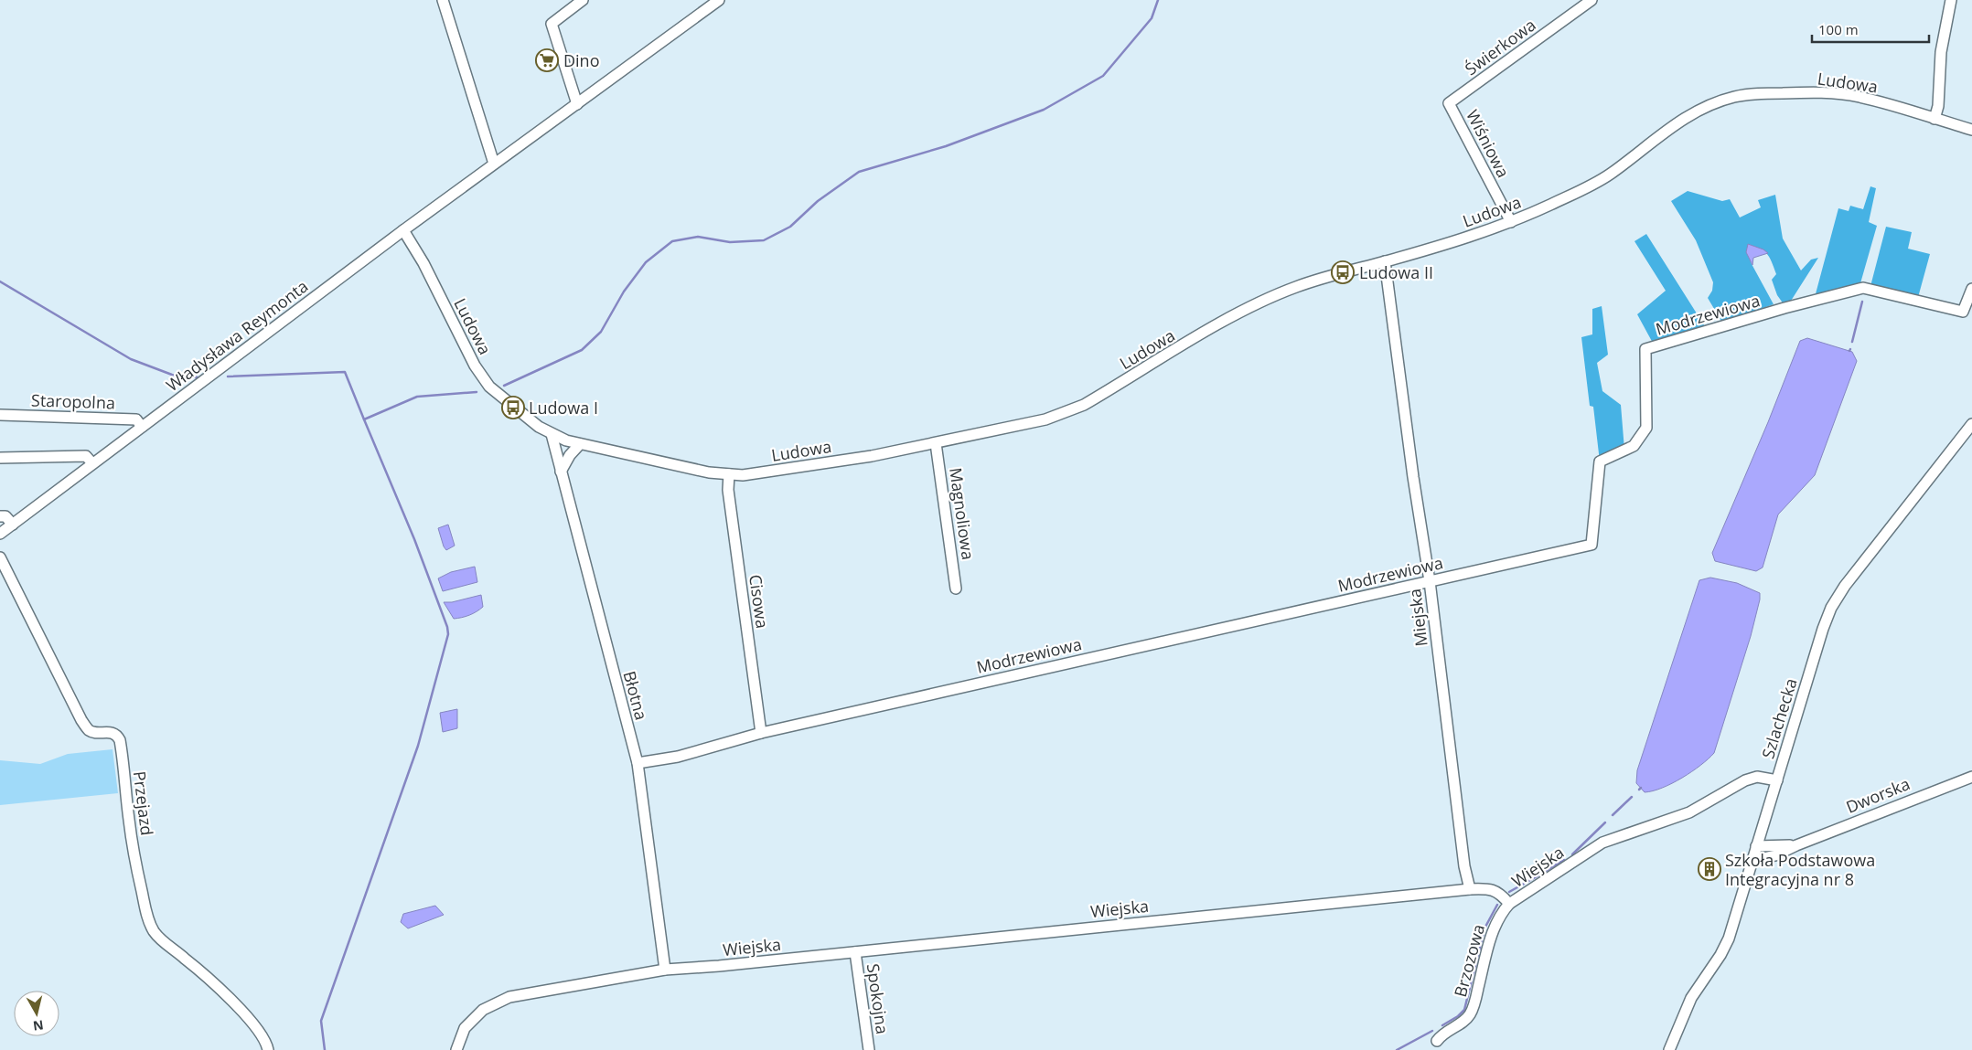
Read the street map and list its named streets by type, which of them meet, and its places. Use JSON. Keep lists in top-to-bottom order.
{
  "streets": {
    "street": [
      "Świerkowa",
      "Ludowa",
      "Wiśniowa",
      "Modrzewiowa",
      "Władysława Reymonta",
      "Staropolna",
      "Magnoliowa",
      "Cisowa",
      "Miejska",
      "Błotna",
      "Szlachecka",
      "Dworska",
      "Przejazd",
      "Wiejska",
      "Brzozowa",
      "Spokojna"
    ]
  },
  "crossings": [
    ["Świerkowa", "Wiśniowa"],
    ["Ludowa", "Wiśniowa"],
    ["Ludowa", "Władysława Reymonta"],
    ["Ludowa", "Magnoliowa"],
    ["Ludowa", "Cisowa"],
    ["Ludowa", "Miejska"],
    ["Ludowa", "Błotna"],
    ["Modrzewiowa", "Cisowa"],
    ["Modrzewiowa", "Miejska"],
    ["Modrzewiowa", "Błotna"],
    ["Władysława Reymonta", "Staropolna"],
    ["Miejska", "Wiejska"],
    ["Błotna", "Wiejska"],
    ["Szlachecka", "Dworska"],
    ["Szlachecka", "Wiejska"],
    ["Wiejska", "Brzozowa"],
    ["Wiejska", "Spokojna"]
  ],
  "places": {
    "supermarket": ["Dino"],
    "bus stop": ["Ludowa II", "Ludowa I"],
    "building": ["Szkoła Podstawowa Integracyjna nr 8"]
  },
  "scale_bar": "100 m",
  "north": "bottom"
}
